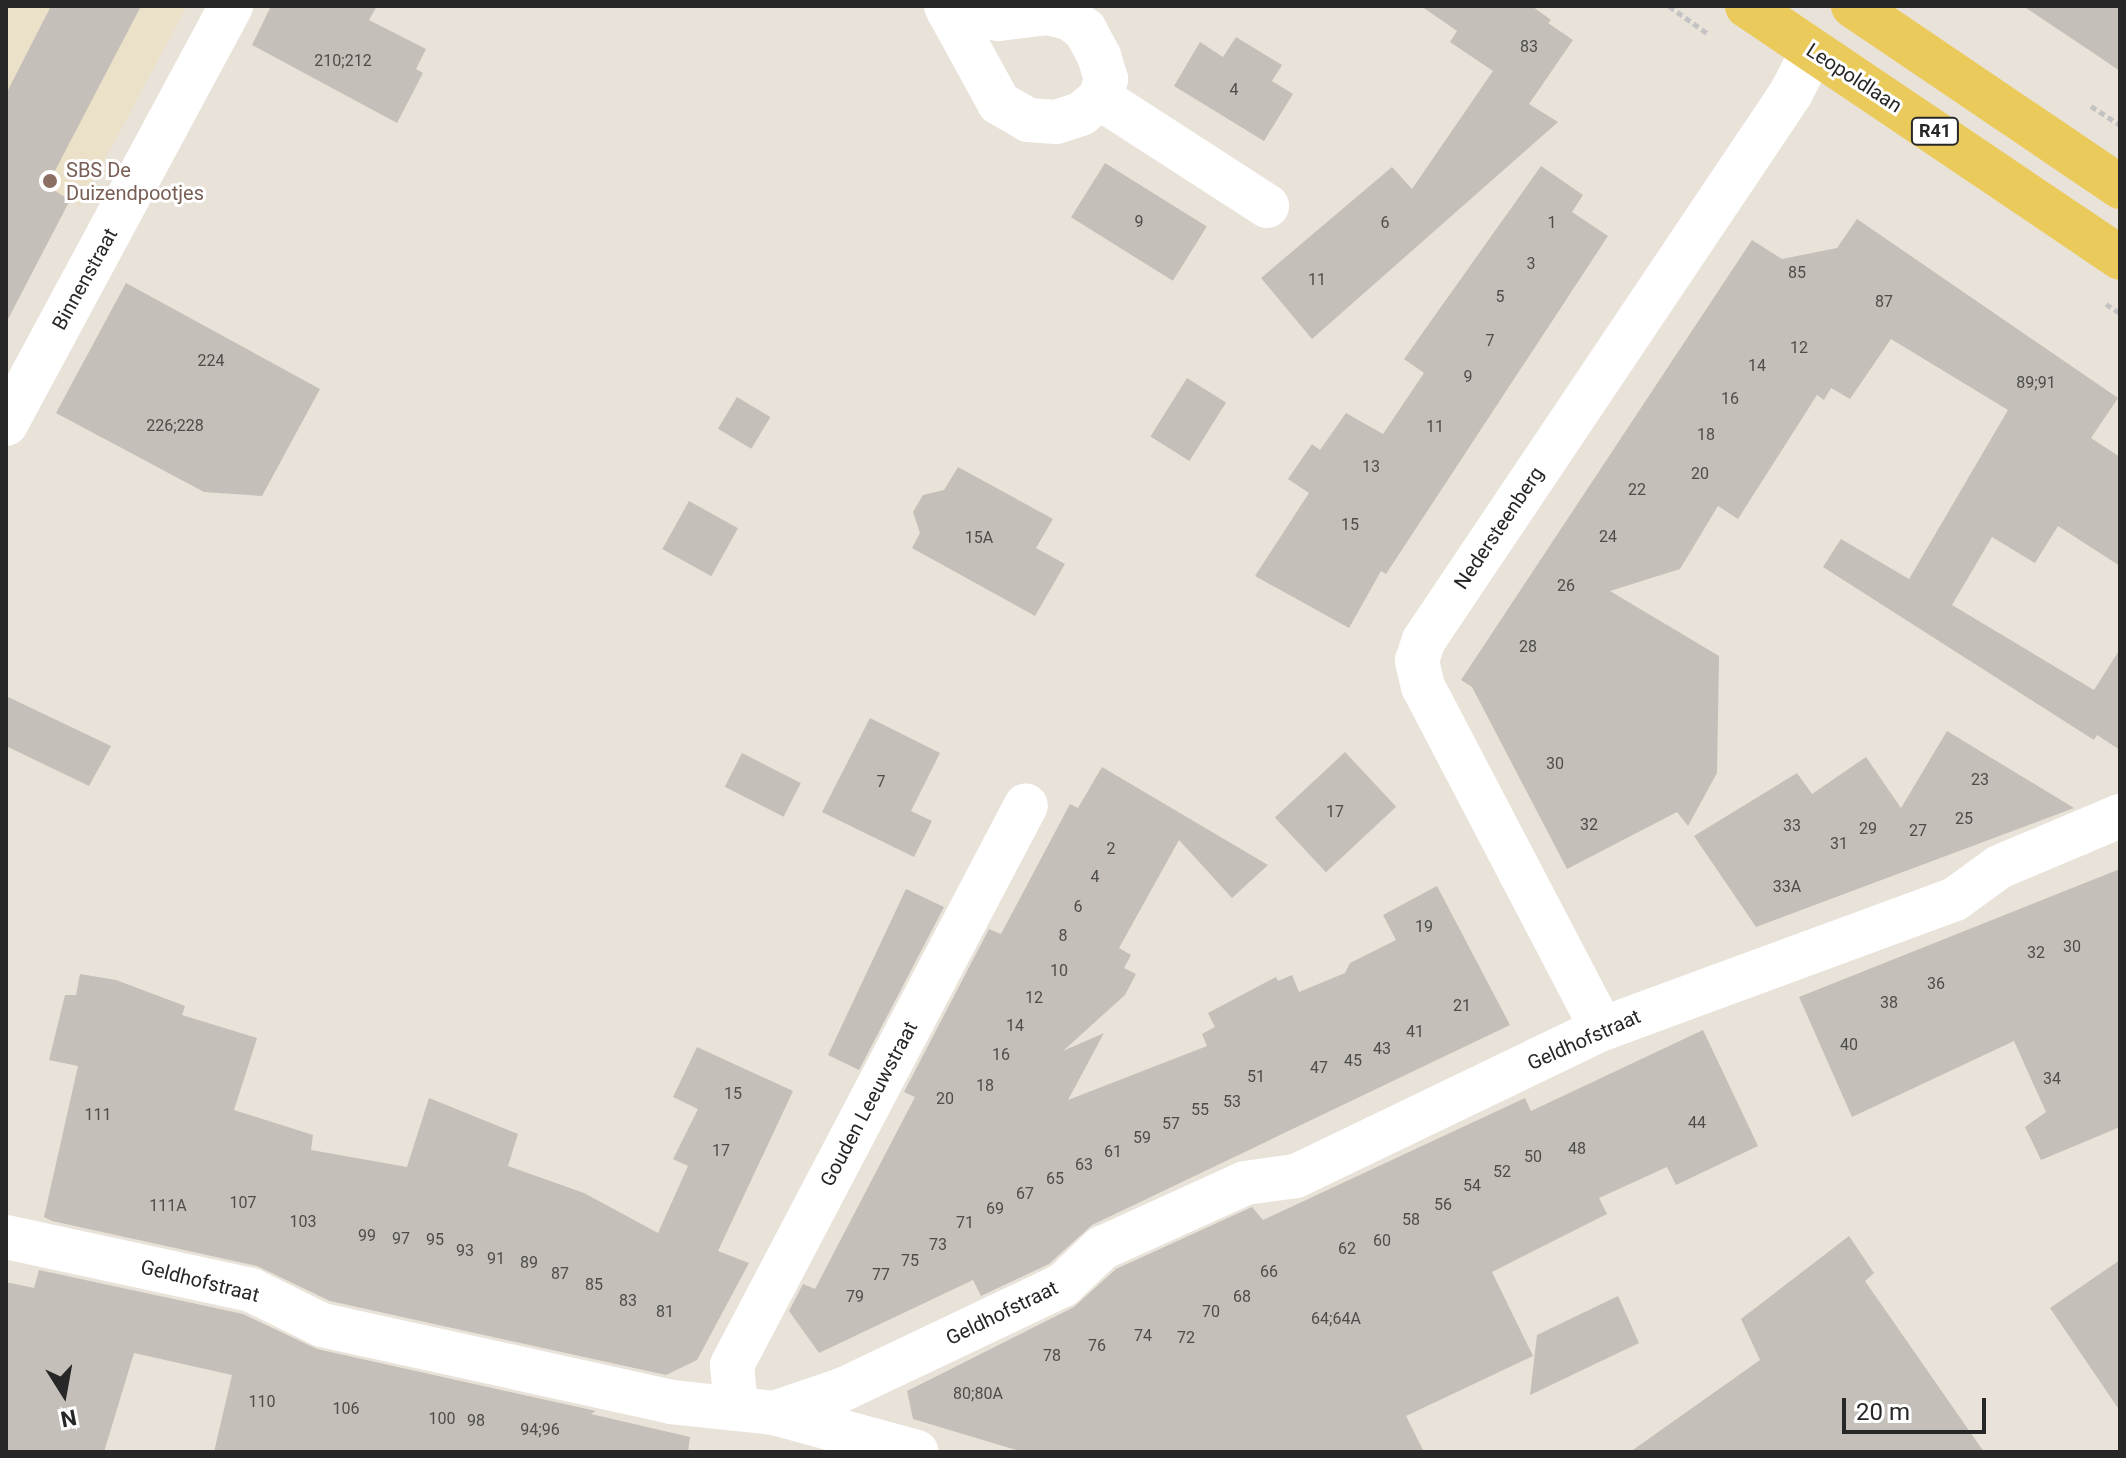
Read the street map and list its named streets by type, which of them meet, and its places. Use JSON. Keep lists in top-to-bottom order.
{
  "streets": {
    "main road": ["Leopoldlaan", "R41"],
    "street": [
      "Binnenstraat",
      "Nedersteenberg",
      "Geldhofstraat",
      "Gouden Leeuwstraat"
    ]
  },
  "crossings": [
    ["Leopoldlaan", "Nedersteenberg"],
    ["Nedersteenberg", "Geldhofstraat"],
    ["Geldhofstraat", "Gouden Leeuwstraat"]
  ],
  "places": ["SBS De Duizendpootjes"],
  "house_numbers": [
    "83",
    "210;212",
    "4",
    "9",
    "6",
    "1",
    "3",
    "85",
    "11",
    "5",
    "87",
    "7",
    "12",
    "224",
    "14",
    "9",
    "89;91",
    "16",
    "226;228",
    "11",
    "18",
    "13",
    "20",
    "22",
    "15",
    "24",
    "15A",
    "26",
    "28",
    "30",
    "23",
    "7",
    "17",
    "25",
    "32",
    "33",
    "29",
    "27",
    "31",
    "2",
    "4",
    "33A",
    "6",
    "19",
    "8",
    "30",
    "32",
    "10",
    "36",
    "12",
    "38",
    "21",
    "14",
    "41",
    "40",
    "43",
    "16",
    "45",
    "47",
    "51",
    "34",
    "18",
    "15",
    "20",
    "53",
    "55",
    "111",
    "44",
    "57",
    "59",
    "48",
    "17",
    "61",
    "50",
    "63",
    "52",
    "65",
    "54",
    "67",
    "107",
    "56",
    "111A",
    "69",
    "58",
    "103",
    "71",
    "99",
    "97",
    "95",
    "60",
    "73",
    "62",
    "93",
    "91",
    "75",
    "89",
    "66",
    "87",
    "77",
    "85",
    "79",
    "68",
    "83",
    "81",
    "70",
    "64;64A",
    "74",
    "72",
    "76",
    "78",
    "80;80A",
    "110",
    "106",
    "100",
    "98",
    "94;96"
  ],
  "scale_bar": "20 m",
  "north": "bottom"
}
